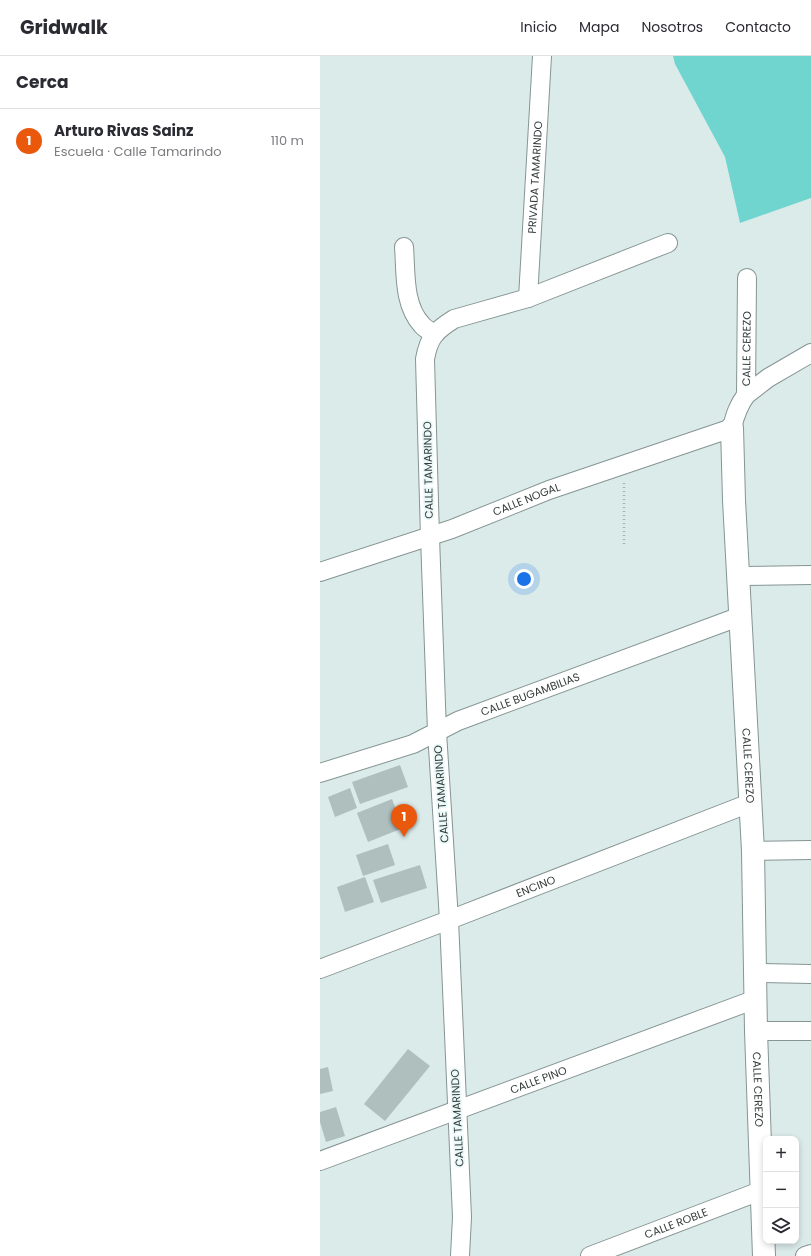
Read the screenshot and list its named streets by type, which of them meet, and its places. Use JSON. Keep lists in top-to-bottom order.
{
  "streets": {
    "street": [
      "PRIVADA TAMARINDO",
      "CALLE CEREZO",
      "CALLE TAMARINDO",
      "CALLE NOGAL",
      "CALLE BUGAMBILIAS",
      "ENCINO",
      "CALLE PINO",
      "CALLE ROBLE"
    ]
  },
  "crossings": [
    ["CALLE CEREZO", "CALLE NOGAL"],
    ["CALLE CEREZO", "CALLE BUGAMBILIAS"],
    ["CALLE CEREZO", "ENCINO"],
    ["CALLE CEREZO", "CALLE PINO"],
    ["CALLE CEREZO", "CALLE ROBLE"],
    ["CALLE TAMARINDO", "CALLE NOGAL"],
    ["CALLE TAMARINDO", "CALLE BUGAMBILIAS"],
    ["CALLE TAMARINDO", "ENCINO"],
    ["CALLE TAMARINDO", "CALLE PINO"]
  ],
  "page": {
    "header": "Gridwalk",
    "nav": [
      "Inicio",
      "Mapa",
      "Nosotros",
      "Contacto"
    ],
    "heading": "Cerca",
    "list": [
      {
        "mark": "1",
        "name": "Arturo Rivas Sainz",
        "note": "Escuela · Calle Tamarindo",
        "value": "110 m"
      }
    ],
    "pins": "1",
    "map_buttons": ["+", "−"]
  }
}
